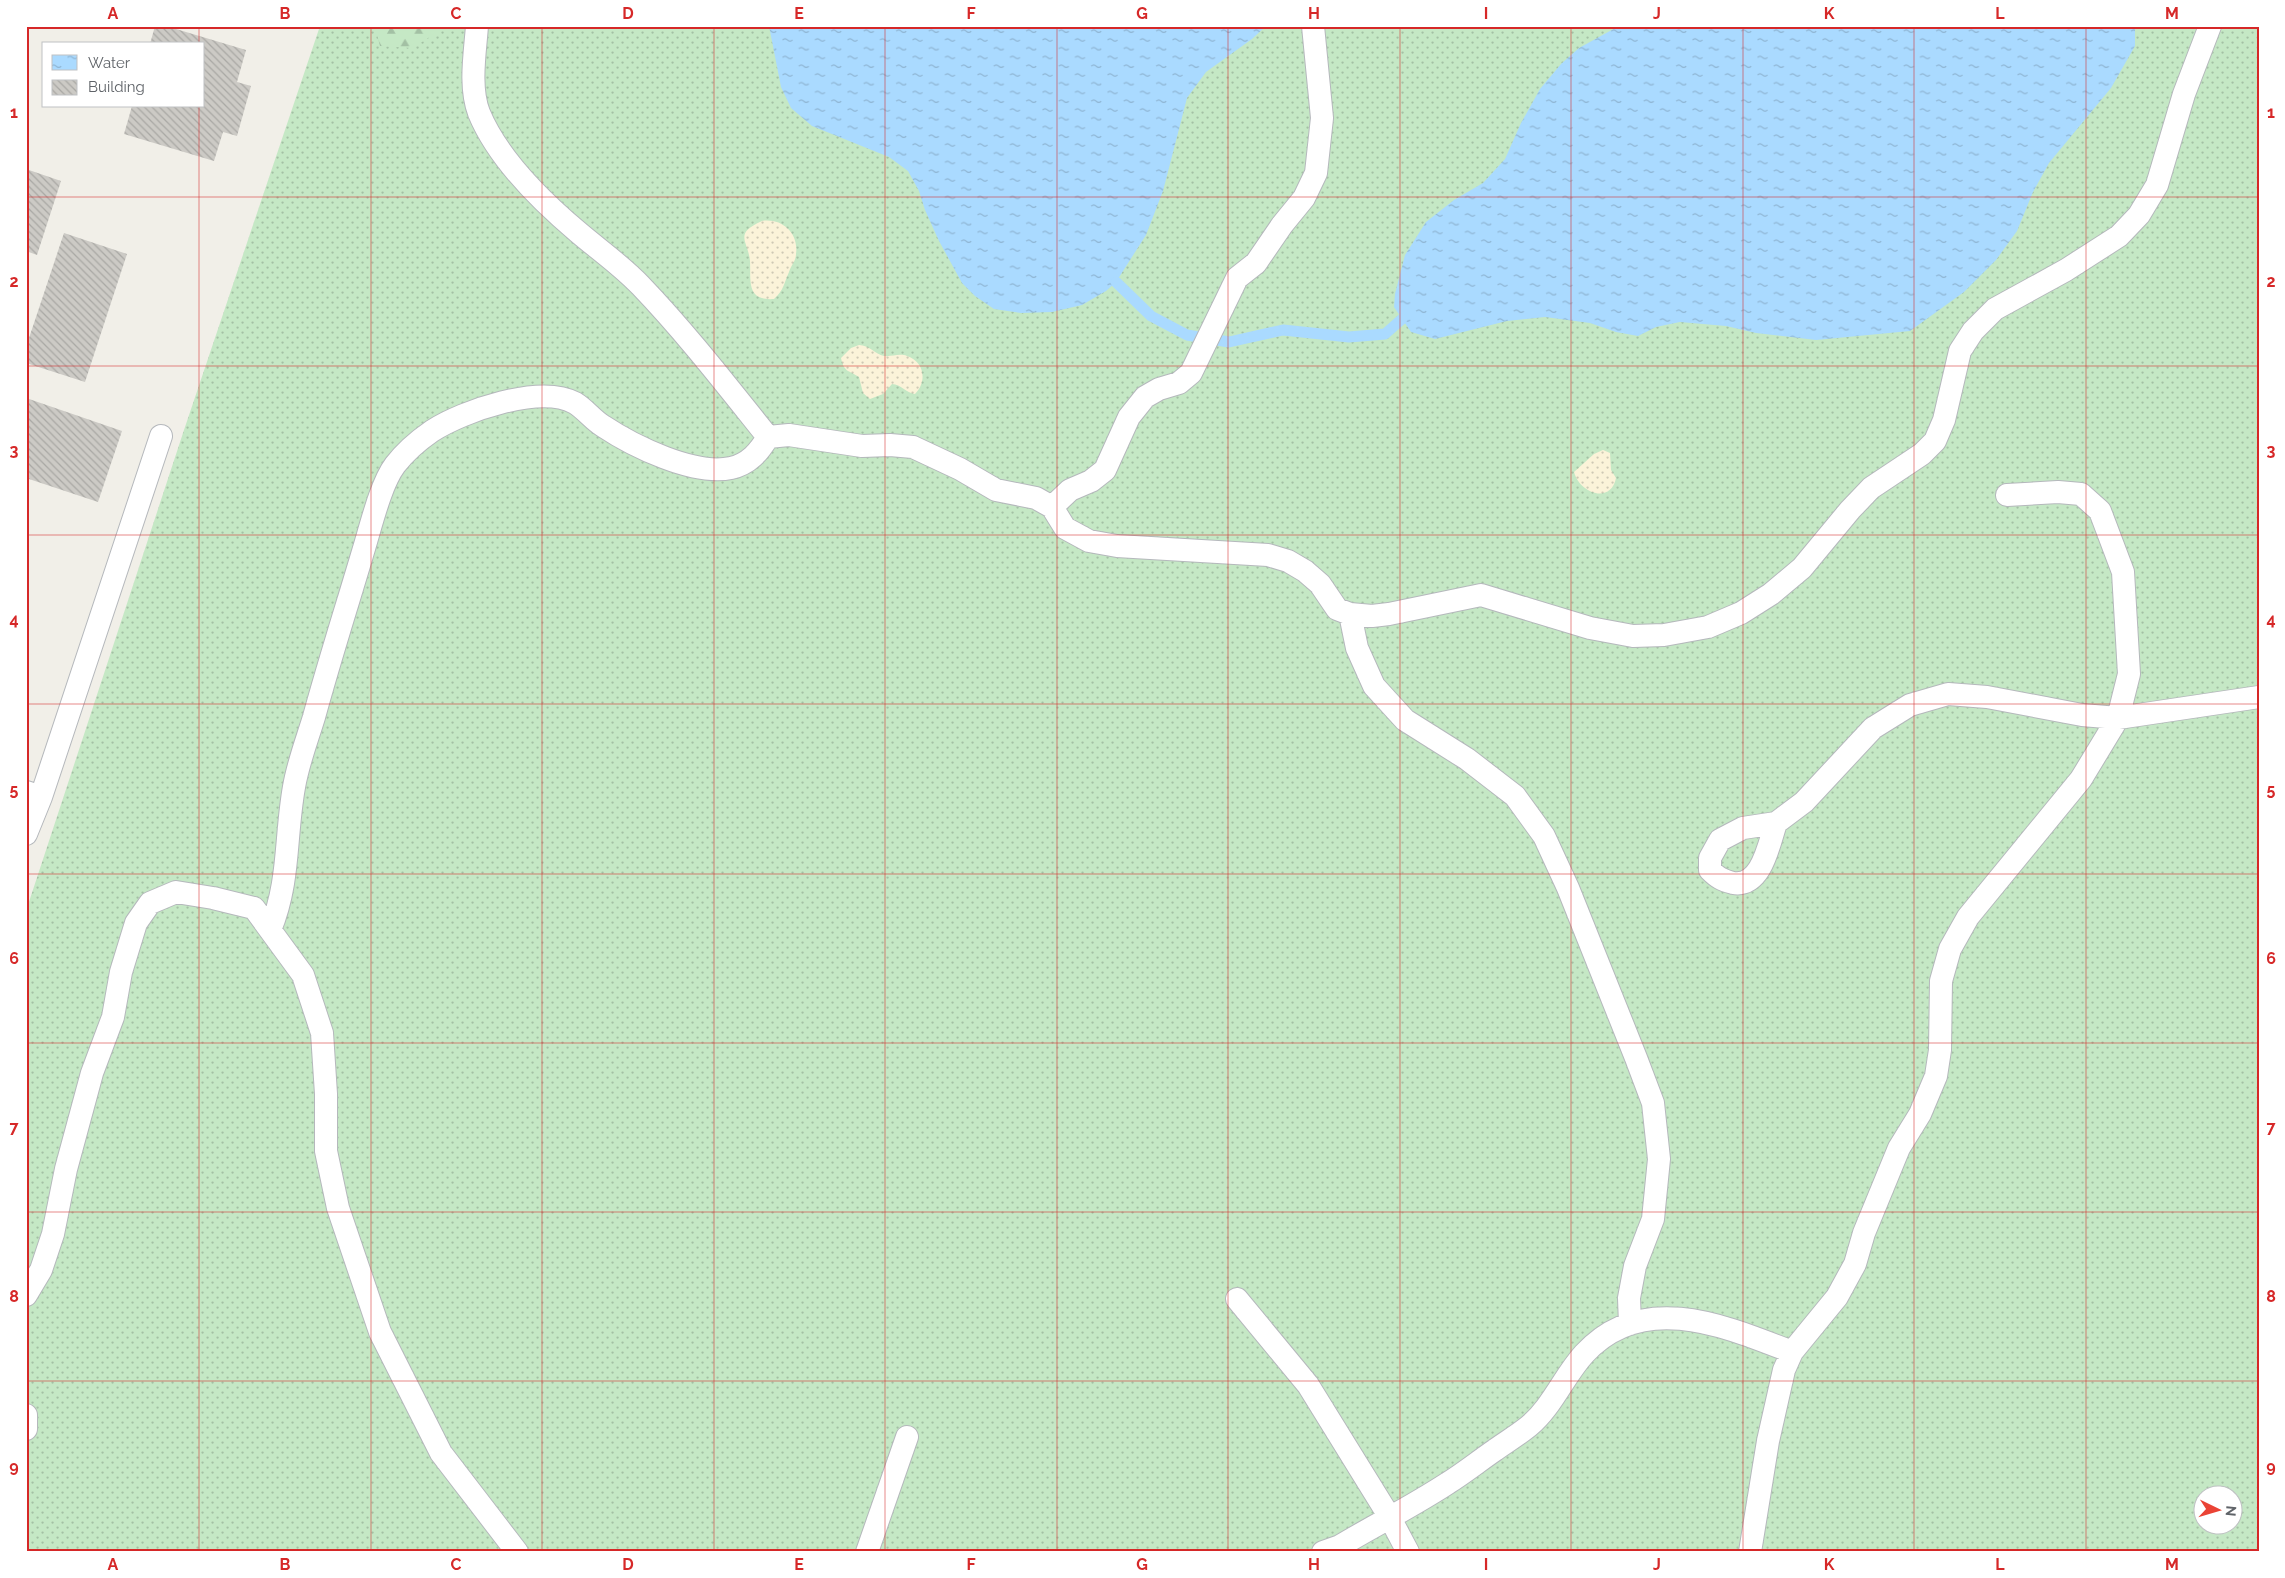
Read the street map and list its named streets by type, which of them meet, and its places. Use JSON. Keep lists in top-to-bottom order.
{
  "legend": ["Water", "Building"],
  "north": "right",
  "grid": {
    "columns": [
      "A",
      "B",
      "C",
      "D",
      "E",
      "F",
      "G",
      "H",
      "I",
      "J",
      "K",
      "L",
      "M"
    ],
    "rows": [
      "1",
      "2",
      "3",
      "4",
      "5",
      "6",
      "7",
      "8",
      "9"
    ]
  }
}
